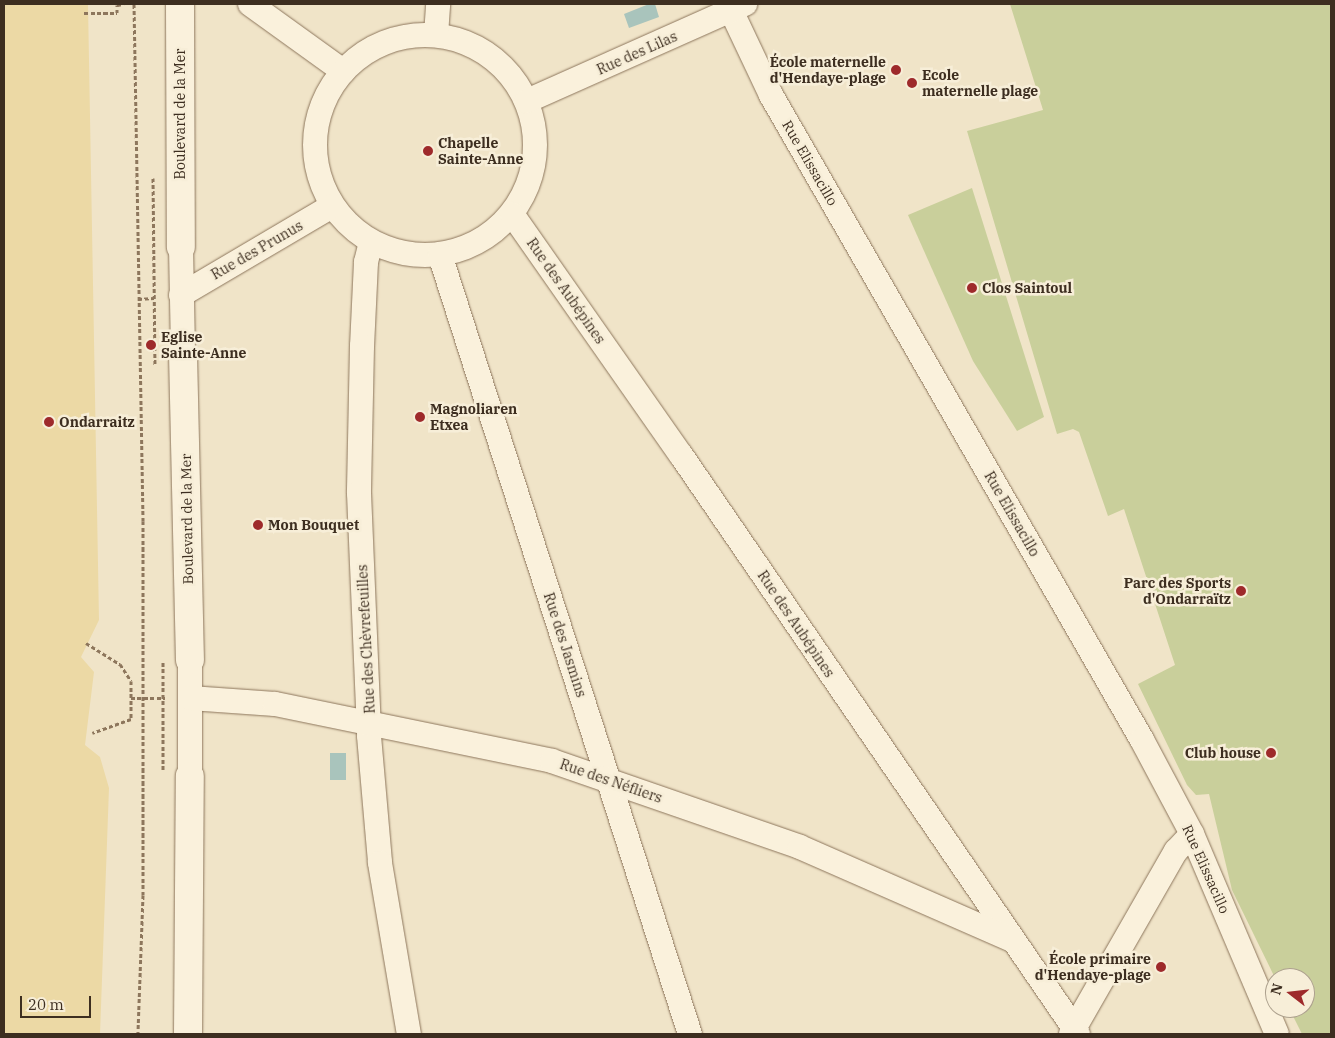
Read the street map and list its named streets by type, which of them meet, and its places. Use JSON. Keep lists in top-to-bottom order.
{
  "streets": {
    "main road": ["Boulevard de la Mer"],
    "street": [
      "Rue des Lilas",
      "Rue Elissacillo",
      "Rue des Prunus",
      "Rue des Aubépines",
      "Rue des Chèvrefeuilles",
      "Rue des Jasmins",
      "Rue des Néfliers"
    ]
  },
  "crossings": [
    ["Rue des Lilas", "Rue Elissacillo"],
    ["Boulevard de la Mer", "Rue des Prunus"],
    ["Boulevard de la Mer", "Rue des Néfliers"],
    ["Rue des Aubépines", "Rue des Néfliers"],
    ["Rue des Chèvrefeuilles", "Rue des Néfliers"],
    ["Rue des Jasmins", "Rue des Néfliers"]
  ],
  "places": [
    "École maternelle d'Hendaye-plage",
    "Ecole maternelle plage",
    "Chapelle Sainte-Anne",
    "Clos Saintoul",
    "Eglise Sainte-Anne",
    "Magnoliaren Etxea",
    "Ondarraitz",
    "Mon Bouquet",
    "Parc des Sports d'Ondarraïtz",
    "Club house",
    "École primaire d'Hendaye-plage"
  ],
  "scale_bar": "20 m",
  "north": "left"
}
